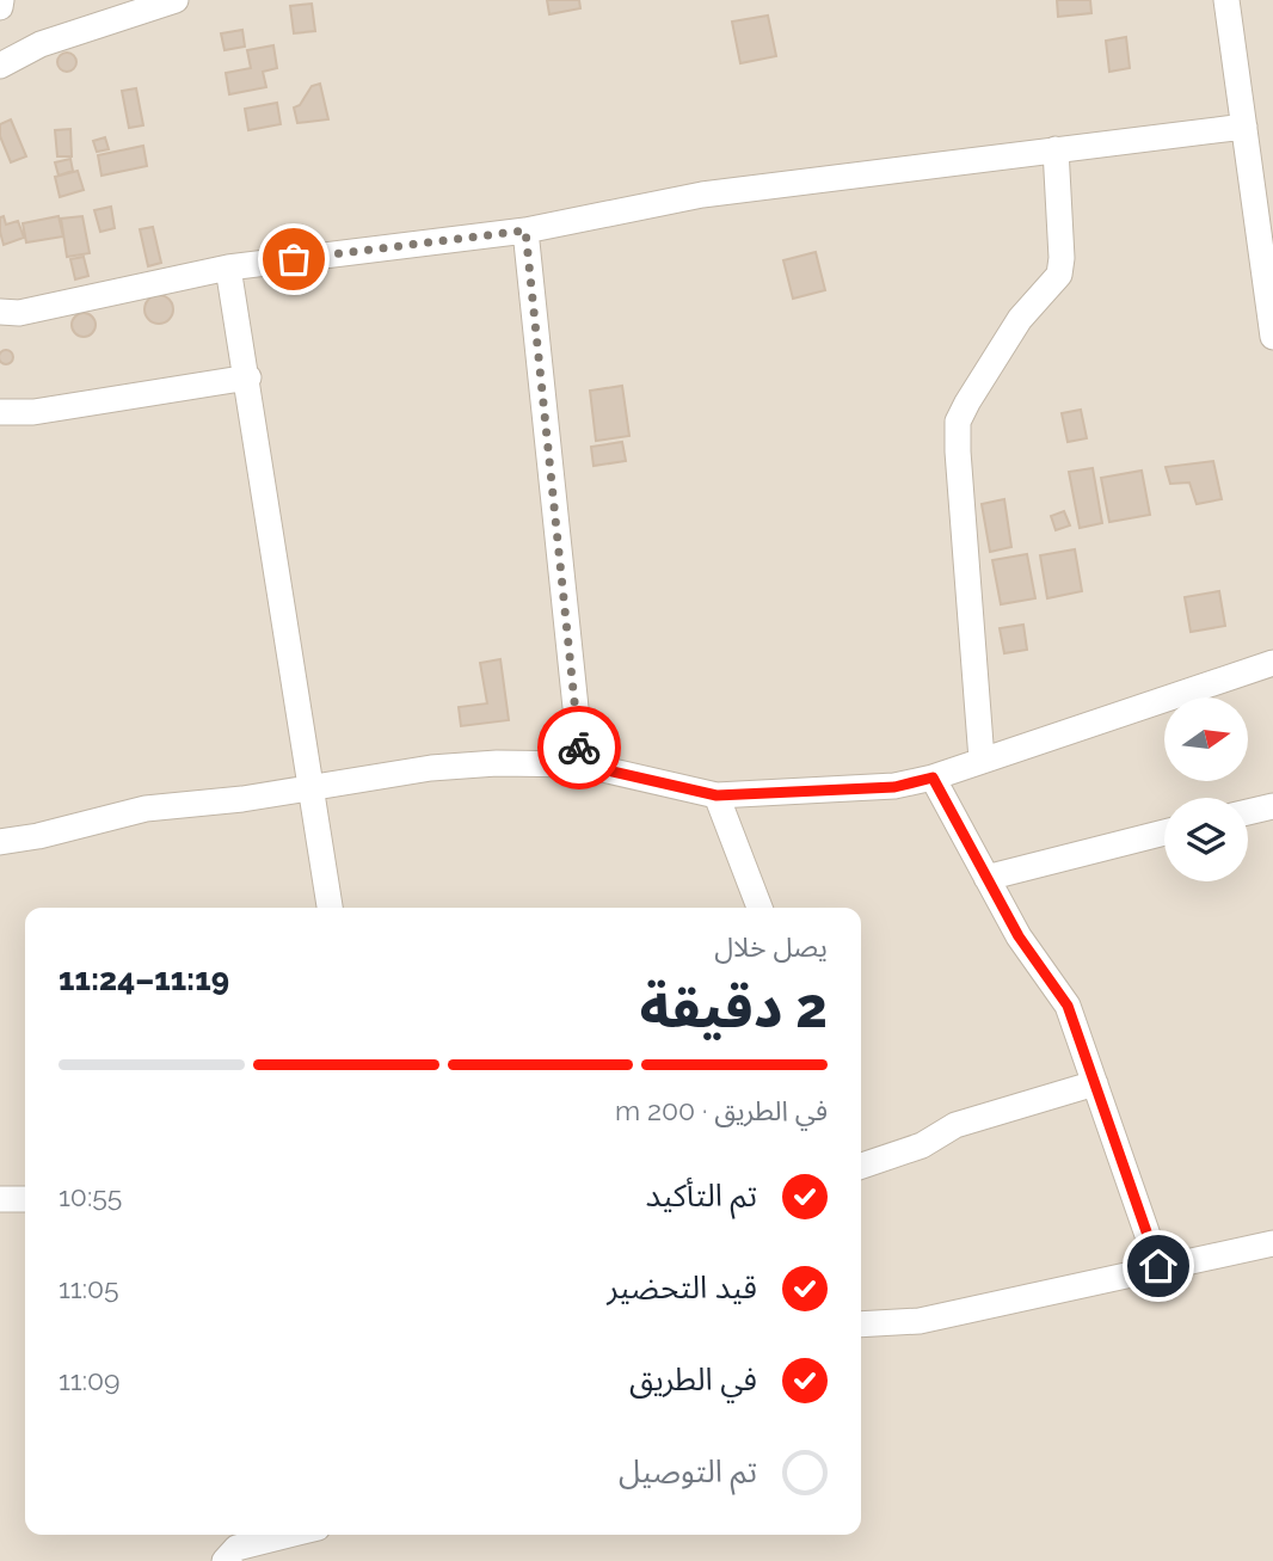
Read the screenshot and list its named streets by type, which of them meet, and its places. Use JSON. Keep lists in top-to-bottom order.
{
  "north": "right",
  "page": {
    "heading": ["2 دقيقة", "يصل خلال", "11:19–11:24"],
    "bar": "في الطريق · 200 m",
    "list": [
      ["تم التأكيد", "10:55"],
      ["قيد التحضير", "11:05"],
      ["في الطريق", "11:09"],
      "تم التوصيل"
    ]
  }
}
